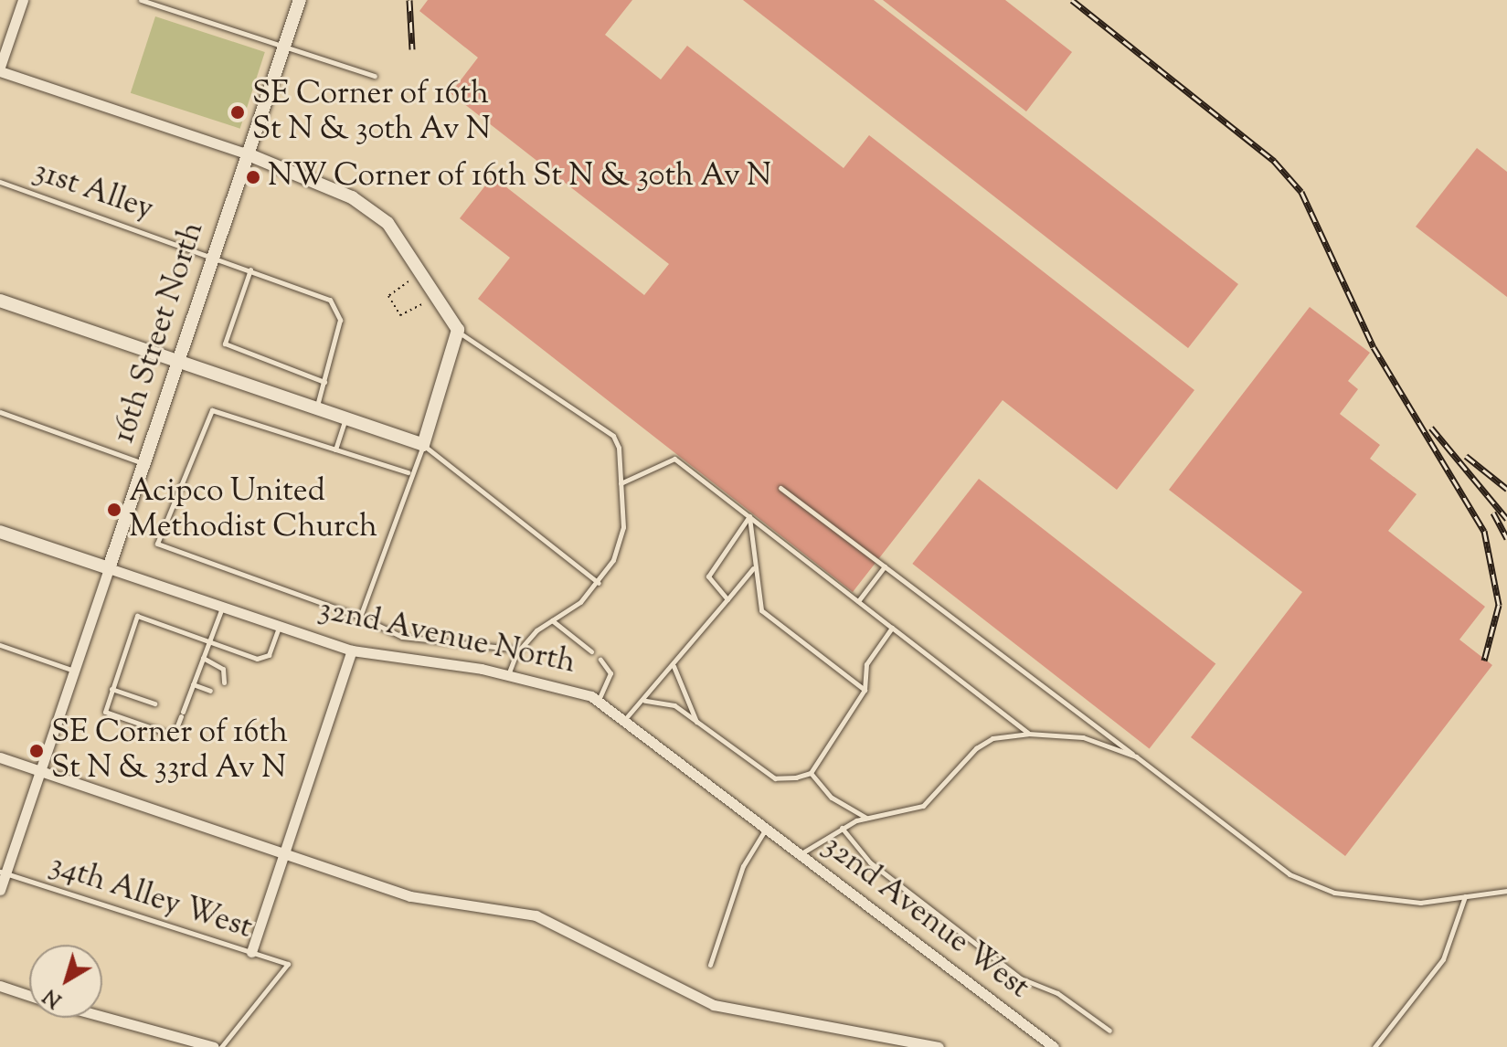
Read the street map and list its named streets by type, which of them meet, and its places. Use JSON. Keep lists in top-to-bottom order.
{
  "streets": {
    "street": ["16th Street North", "32nd Avenue North", "32nd Avenue West"],
    "lane": ["31st Alley", "34th Alley West"]
  },
  "crossings": [
    ["31st Alley", "16th Street North"],
    ["16th Street North", "32nd Avenue North"],
    ["16th Street North", "34th Alley West"],
    ["32nd Avenue North", "32nd Avenue West"]
  ],
  "places": [
    "SE Corner of 16th St N & 30th Av N",
    "NW Corner of 16th St N & 30th Av N",
    "Acipco United Methodist Church",
    "SE Corner of 16th St N & 33rd Av N"
  ],
  "north": "bottom left"
}
